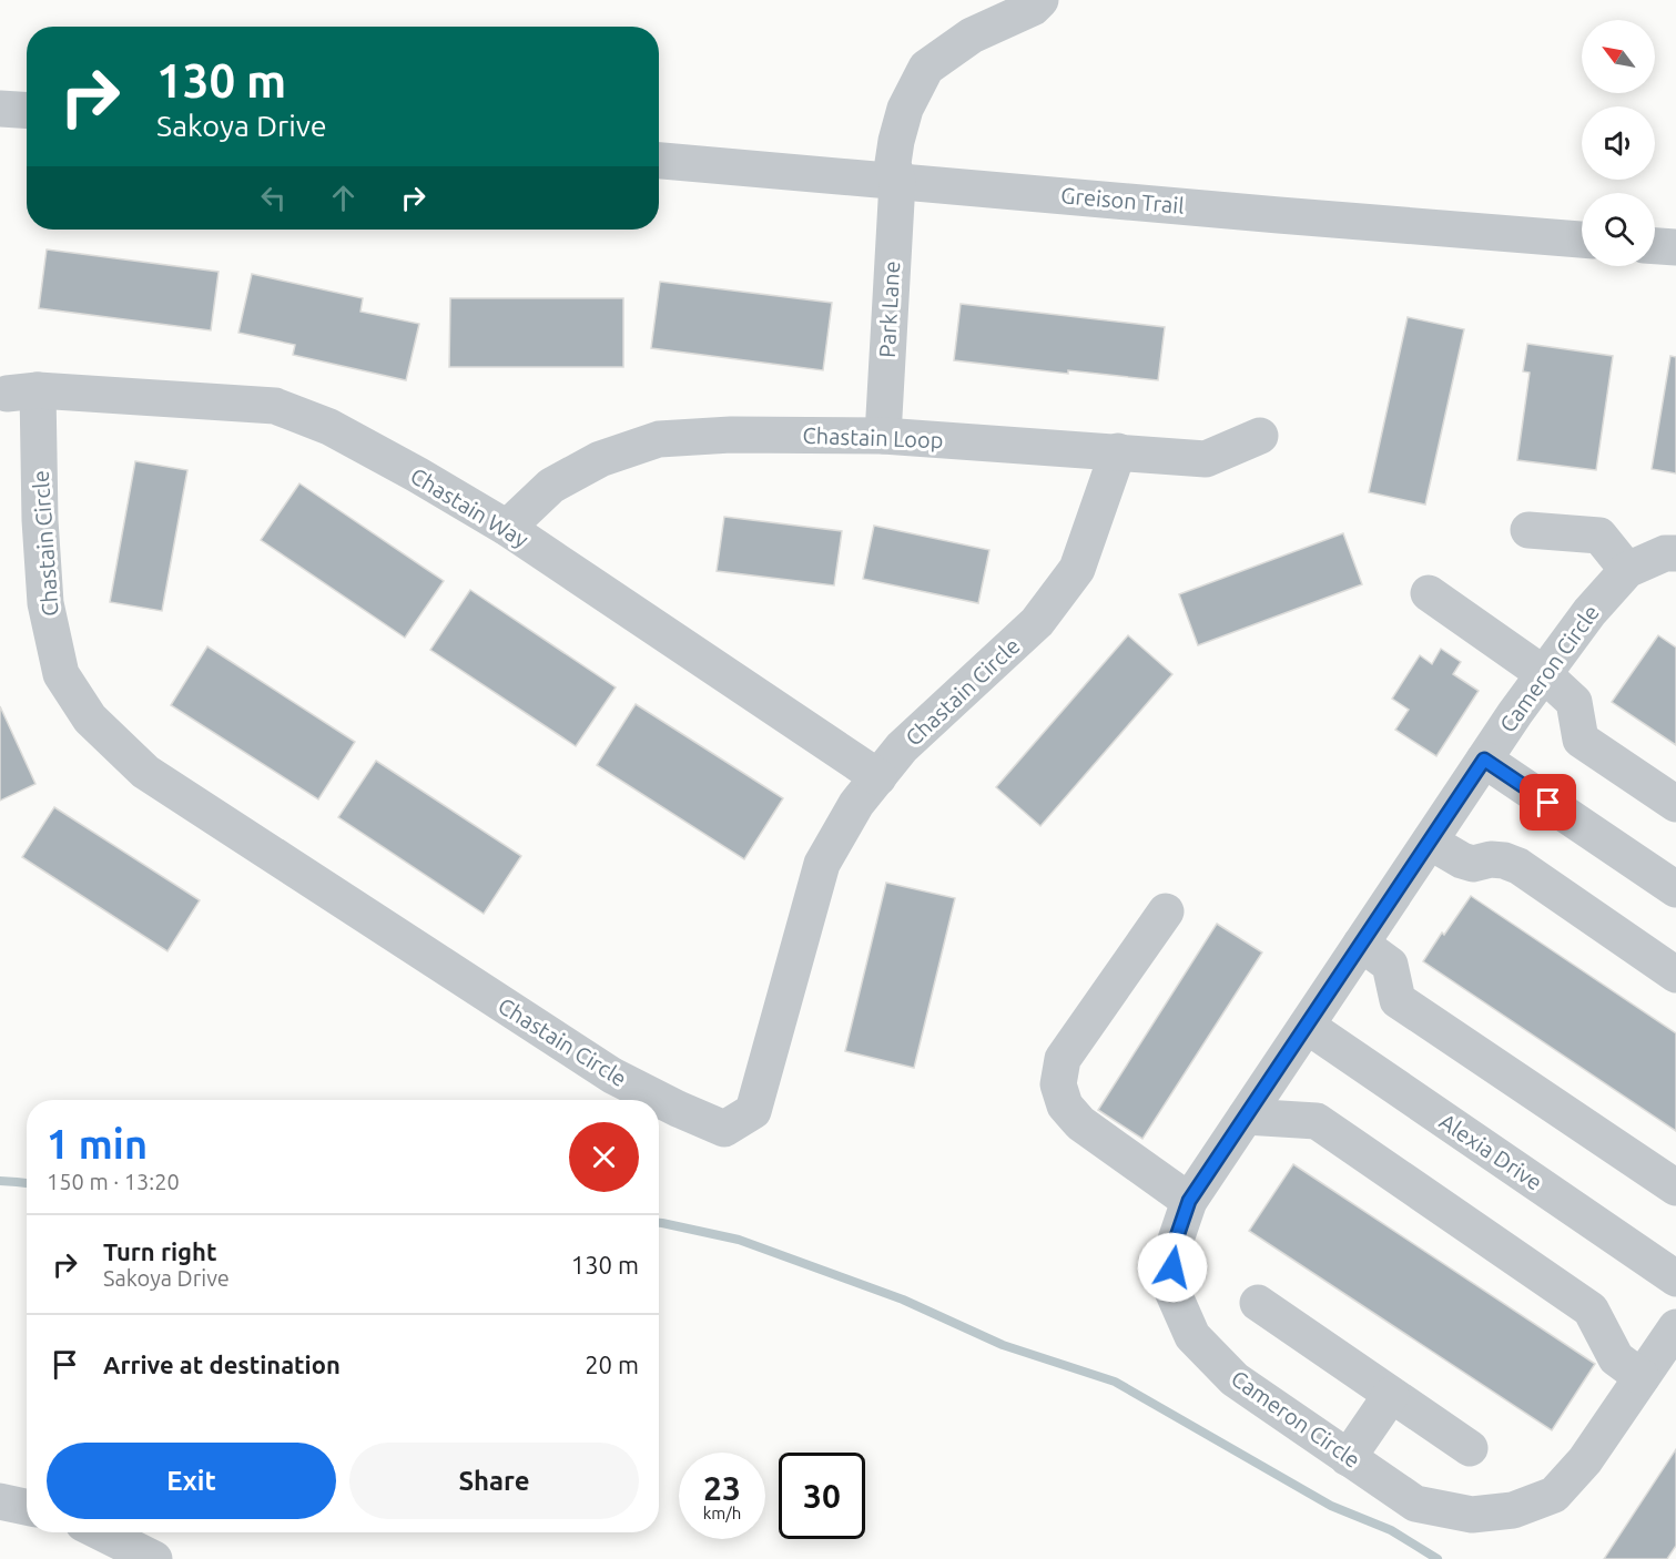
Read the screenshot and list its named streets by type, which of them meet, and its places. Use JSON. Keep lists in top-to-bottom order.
{
  "streets": {
    "street": [
      "Greison Trail",
      "Park Lane",
      "Chastain Loop",
      "Chastain Way",
      "Chastain Circle",
      "Cameron Circle",
      "Alexia Drive"
    ]
  },
  "crossings": [
    ["Greison Trail", "Park Lane"],
    ["Park Lane", "Chastain Loop"],
    ["Chastain Loop", "Chastain Way"],
    ["Chastain Loop", "Chastain Circle"],
    ["Chastain Way", "Chastain Circle"],
    ["Cameron Circle", "Alexia Drive"]
  ],
  "north": "top left",
  "page": {
    "turn": ["130 m", "Sakoya Drive"],
    "heading": ["1 min", "150 m · 13:20"],
    "list": [
      {
        "name": "Turn right",
        "note": "Sakoya Drive",
        "value": "130 m"
      },
      {
        "name": "Arrive at destination",
        "value": "20 m"
      }
    ],
    "buttons": ["Exit", "Share"],
    "speed": "23 km/h",
    "limit": "30"
  }
}
